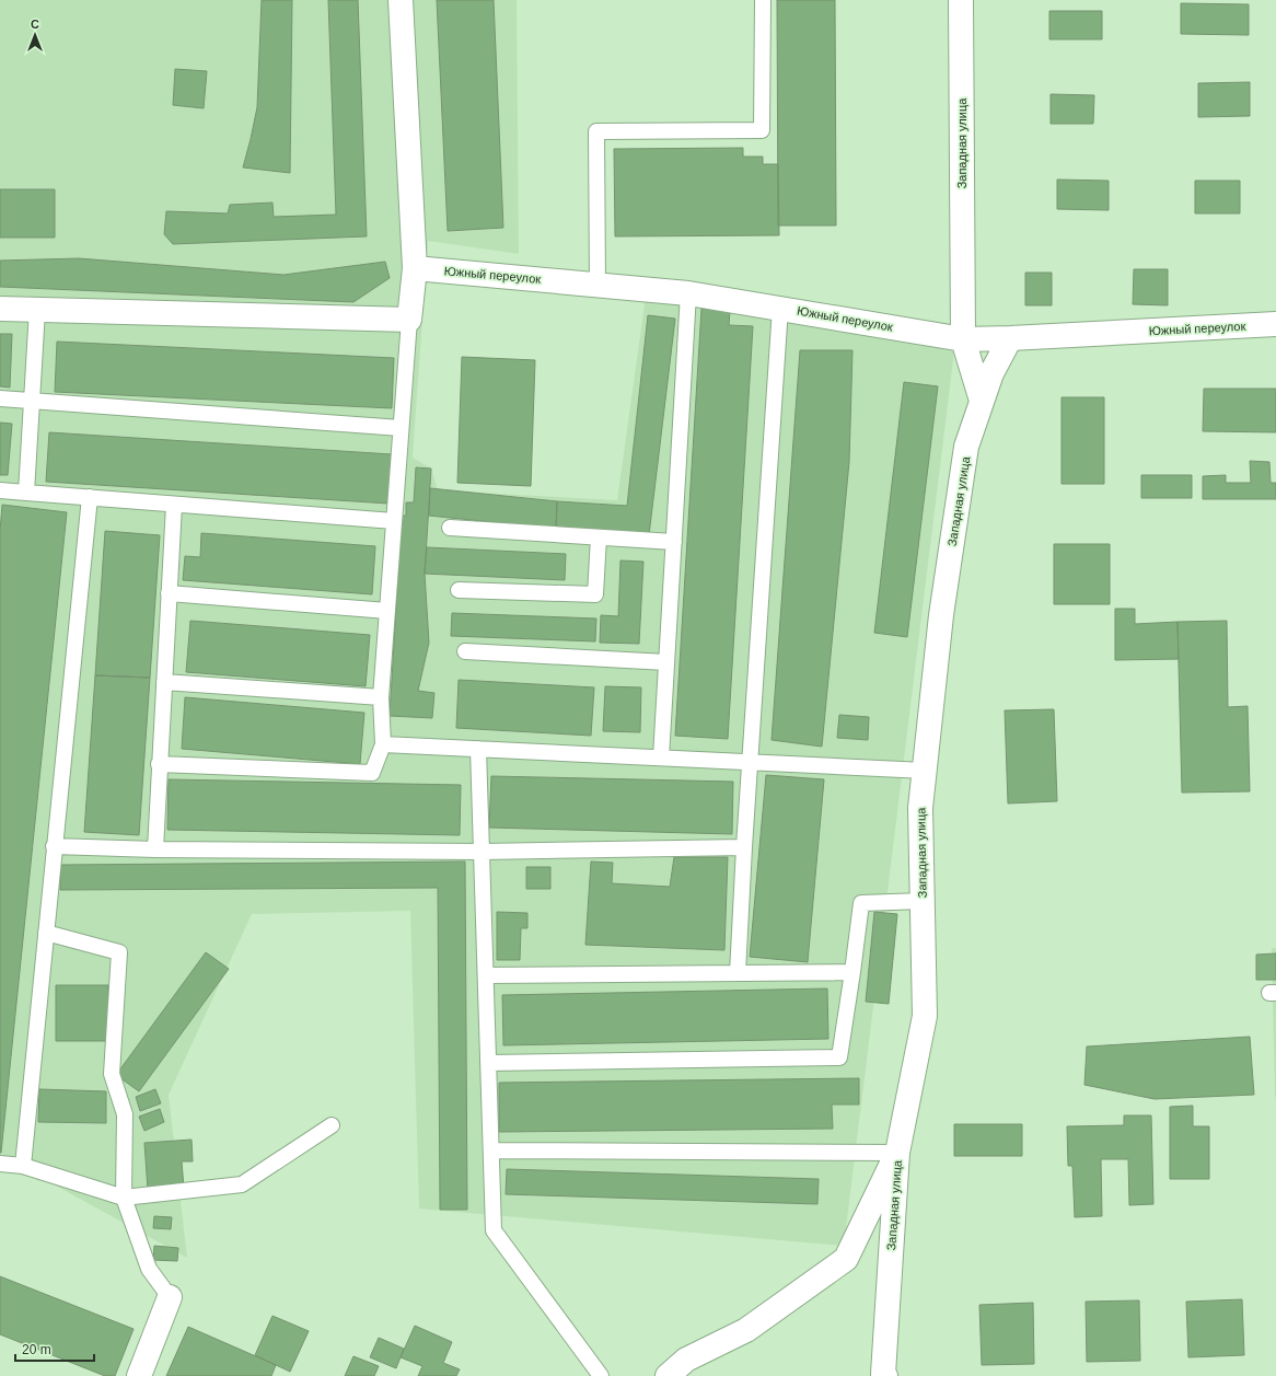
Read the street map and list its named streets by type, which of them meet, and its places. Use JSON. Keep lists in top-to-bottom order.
{
  "streets": {
    "street": ["Западная улица", "Южный переулок"]
  },
  "crossings": [
    ["Западная улица", "Южный переулок"]
  ],
  "scale_bar": "20 m",
  "north": "top"
}
